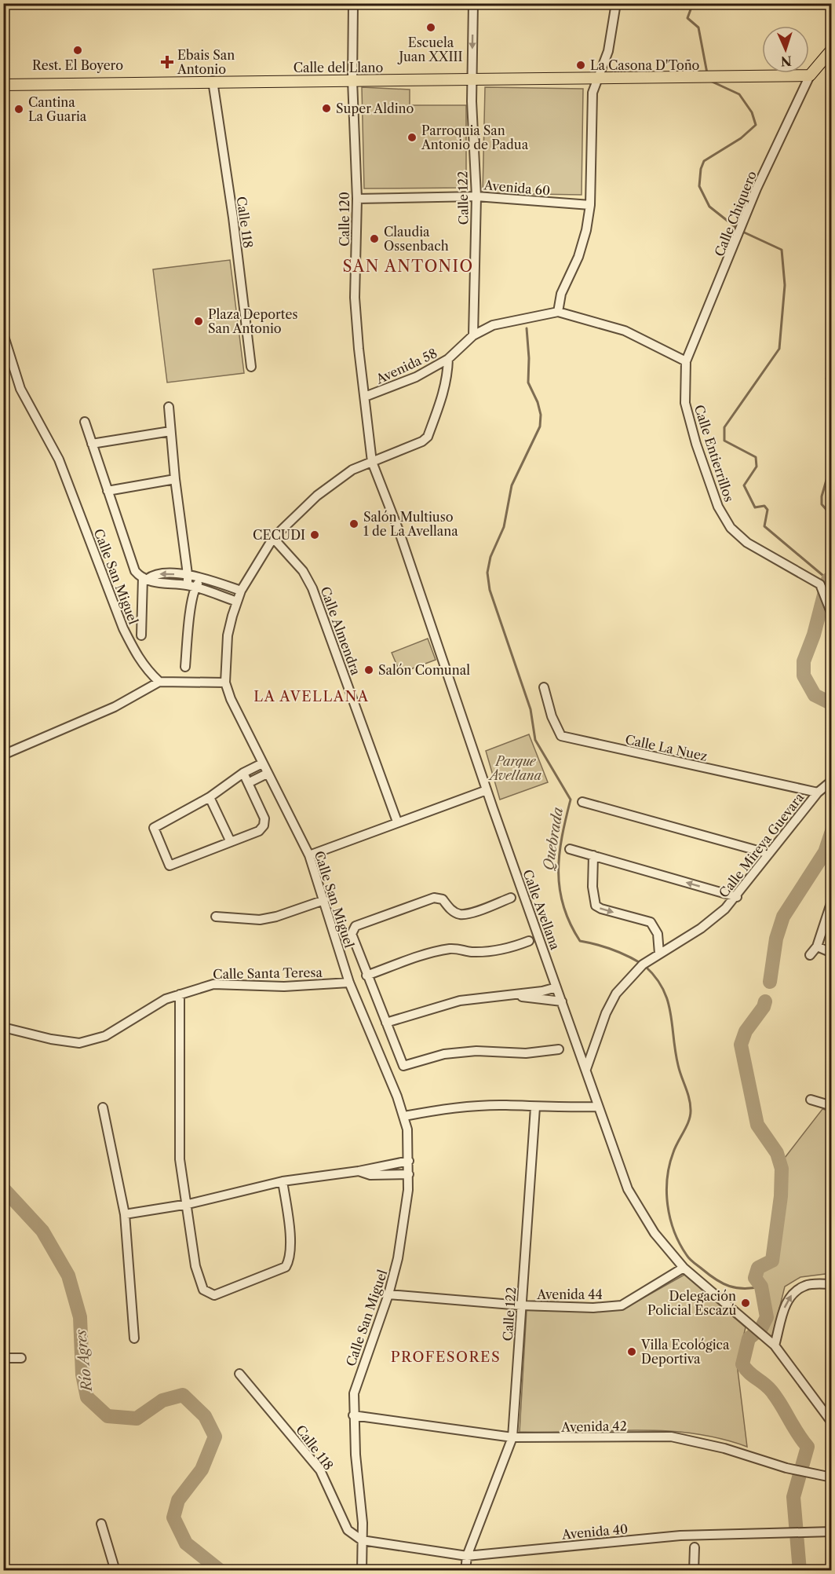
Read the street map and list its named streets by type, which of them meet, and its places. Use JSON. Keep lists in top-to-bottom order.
{
  "streets": {
    "main road": ["Calle del Llano"],
    "street": [
      "Avenida 60",
      "Calle 122",
      "Calle Chiquero",
      "Calle 120",
      "Calle 118",
      "Avenida 58",
      "Calle Entierrillos",
      "Calle San Miguel",
      "Calle Almendra",
      "Calle La Nuez",
      "Calle Mireya Guevara",
      "Calle Avellana",
      "Calle Santa Teresa",
      "Avenida 44",
      "Avenida 42",
      "Avenida 40"
    ]
  },
  "crossings": [
    ["Calle del Llano", "Calle 122"],
    ["Calle del Llano", "Calle Chiquero"],
    ["Calle del Llano", "Calle 120"],
    ["Calle del Llano", "Calle 118"],
    ["Avenida 60", "Calle 122"],
    ["Avenida 60", "Calle 120"],
    ["Calle 122", "Avenida 58"],
    ["Calle 122", "Avenida 44"],
    ["Calle 122", "Avenida 42"],
    ["Calle 122", "Avenida 40"],
    ["Calle Chiquero", "Calle Entierrillos"],
    ["Calle 120", "Avenida 58"],
    ["Calle 120", "Calle Avellana"],
    ["Calle 118", "Calle San Miguel"],
    ["Calle 118", "Avenida 40"],
    ["Calle San Miguel", "Calle Santa Teresa"],
    ["Calle San Miguel", "Avenida 44"],
    ["Calle San Miguel", "Avenida 42"],
    ["Calle San Miguel", "Avenida 40"],
    ["Calle La Nuez", "Calle Mireya Guevara"],
    ["Calle Mireya Guevara", "Calle Avellana"],
    ["Calle Avellana", "Avenida 44"]
  ],
  "districts": ["SAN ANTONIO", "LA AVELLANA", "PROFESORES"],
  "water": ["Quebrada", "Río Agres"],
  "parks": ["Parque Avellana"],
  "places": {
    "other": [
      "Escuela Juan XXIII",
      "Rest. El Boyero",
      "La Casona D'Toño",
      "Super Aldino",
      "Cantina La Guaria",
      "Parroquia San Antonio de Padua",
      "Claudia Ossenbach",
      "Plaza Deportes San Antonio",
      "Salón Multiuso 1 de La Avellana",
      "CECUDI",
      "Salón Comunal",
      "Delegación Policial Escazú",
      "Villa Ecológica Deportiva"
    ],
    "health": ["Ebais San Antonio"]
  },
  "north": "bottom"
}
